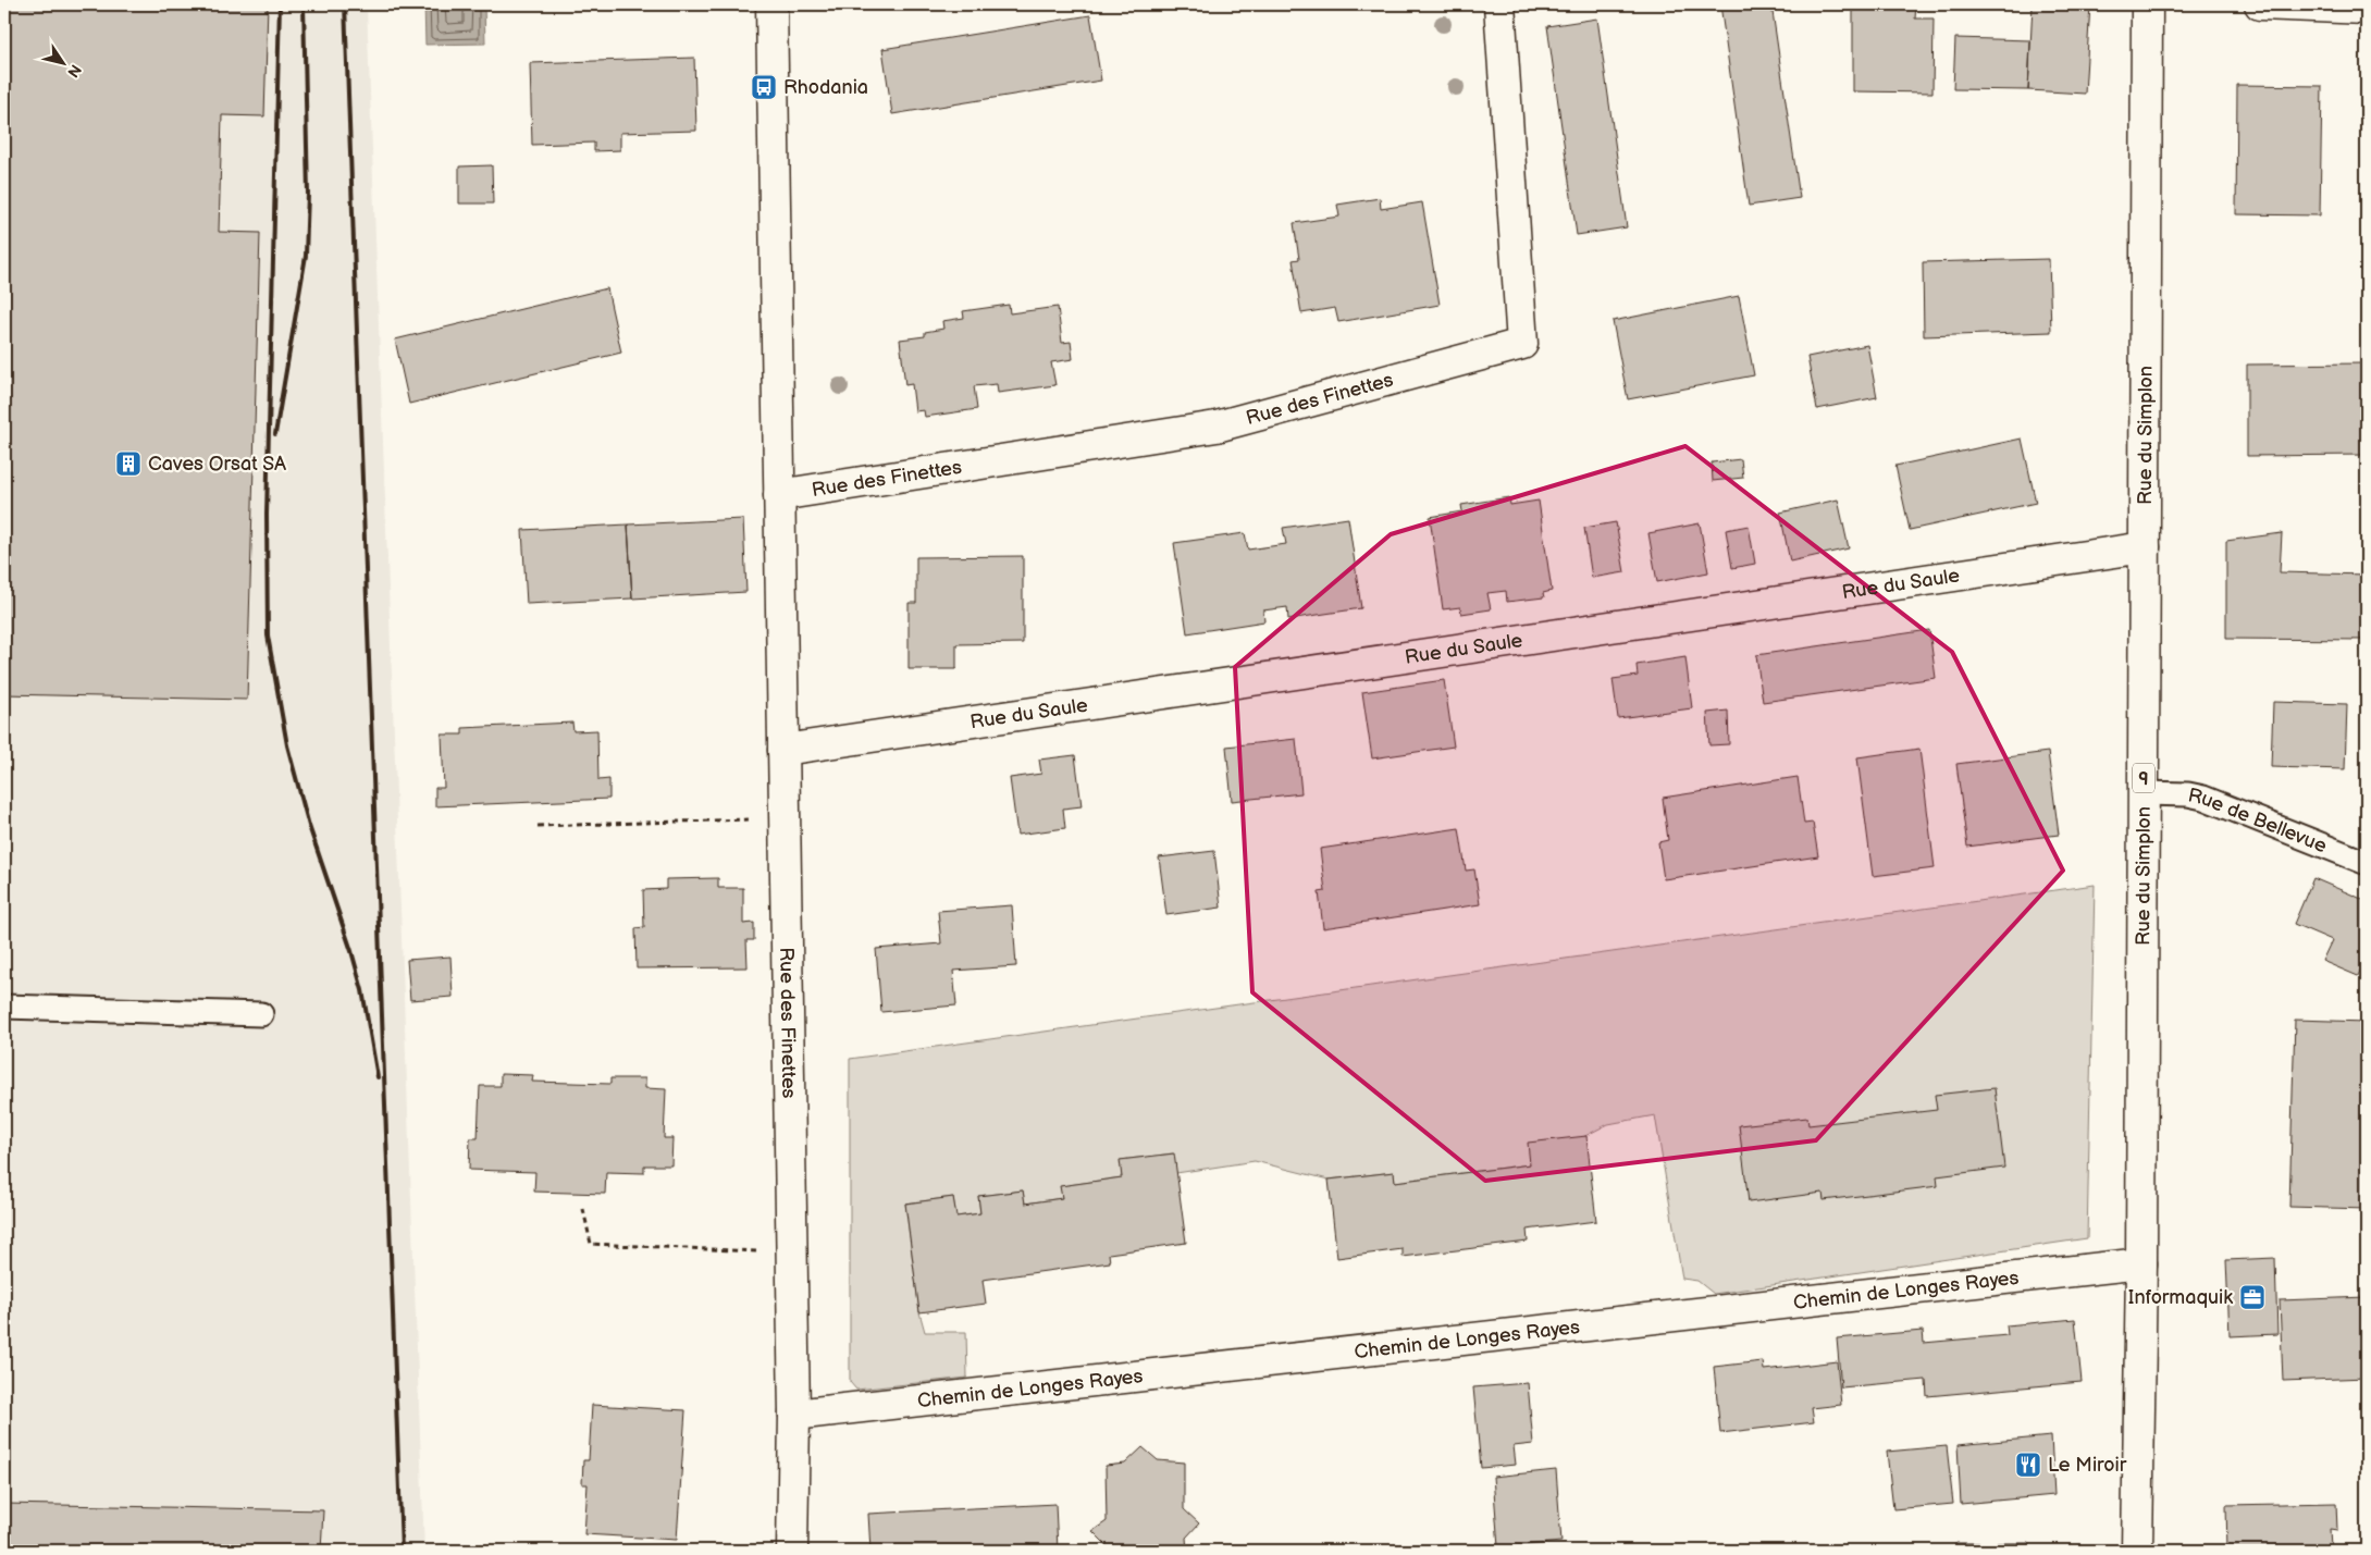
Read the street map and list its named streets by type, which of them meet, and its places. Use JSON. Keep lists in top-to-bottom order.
{
  "streets": {
    "street": [
      "Rue des Finettes",
      "Rue du Simplon",
      "Rue du Saule",
      "9",
      "Chemin de Longes Rayes"
    ],
    "lane": ["Rue de Bellevue"]
  },
  "crossings": [
    ["Rue des Finettes", "Rue du Saule"],
    ["Rue des Finettes", "Chemin de Longes Rayes"],
    ["Rue du Simplon", "Rue du Saule"],
    ["Rue du Simplon", "Rue de Bellevue"],
    ["Rue du Simplon", "Chemin de Longes Rayes"]
  ],
  "places": {
    "bus stop": ["Rhodania"],
    "building": ["Caves Orsat SA"],
    "office": ["Informaquik"],
    "restaurant": ["Le Miroir"]
  },
  "north": "bottom right"
}
